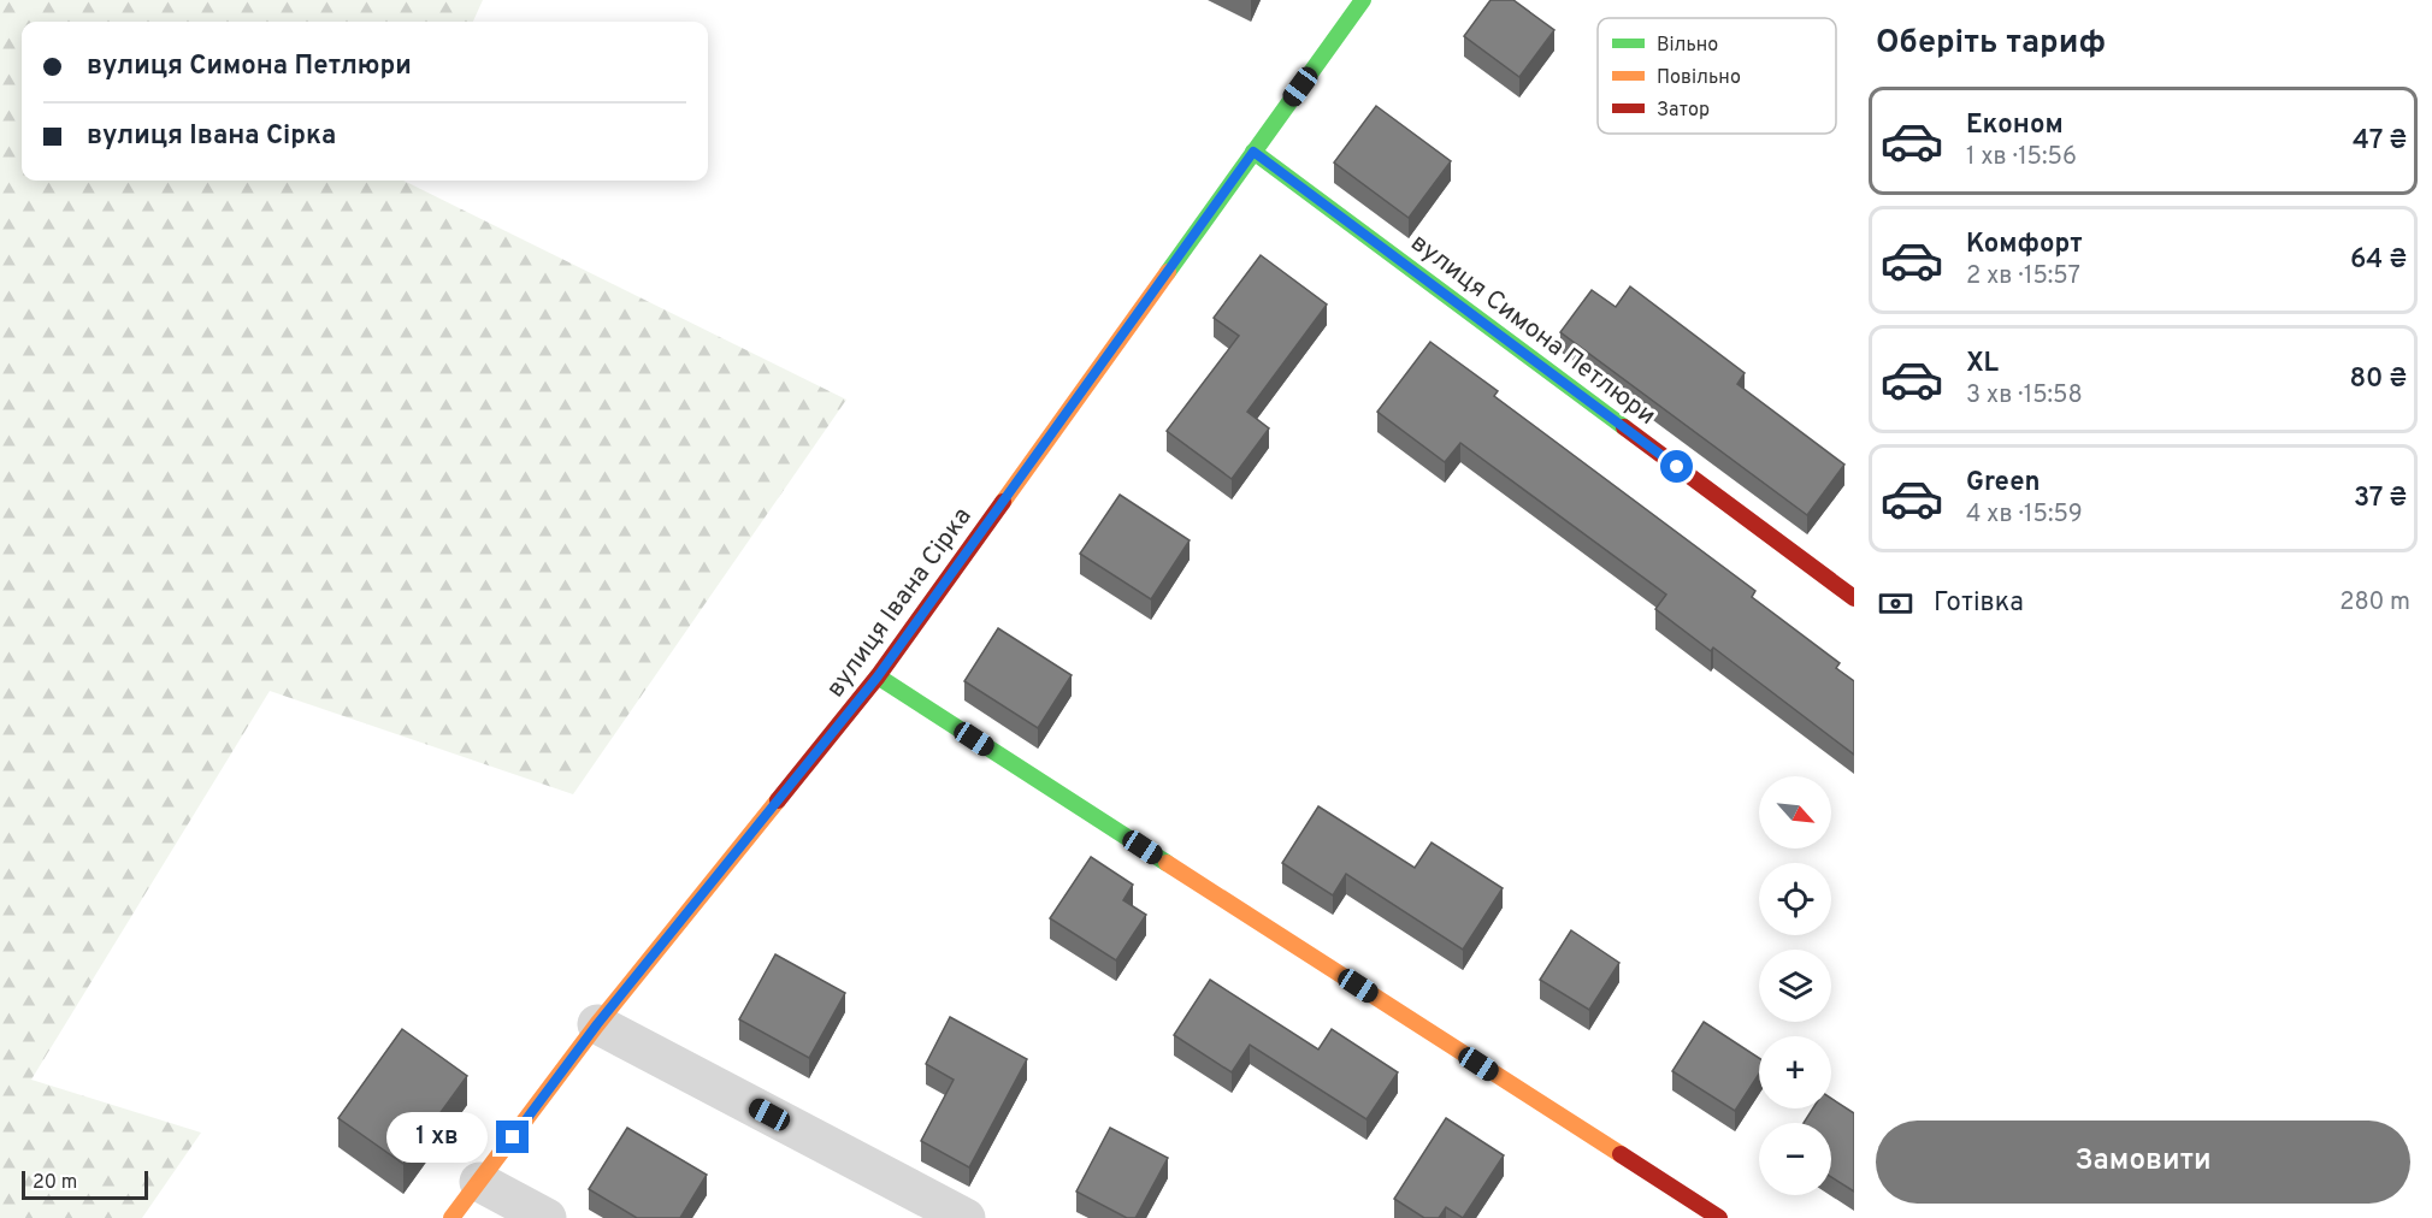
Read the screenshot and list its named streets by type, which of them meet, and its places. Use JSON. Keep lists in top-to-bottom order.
{
  "streets": {
    "street": ["вулиця Симона Петлюри", "вулиця Івана Сірка"]
  },
  "crossings": [
    ["вулиця Симона Петлюри", "вулиця Івана Сірка"]
  ],
  "legend": ["Вільно", "Повільно", "Затор"],
  "scale_bar": "20 m",
  "north": "bottom right",
  "page": {
    "heading": "Оберіть тариф",
    "banner": ["вулиця Симона Петлюри", "вулиця Івана Сірка"],
    "list": [
      {
        "name": "Економ",
        "note": "1 хв · 15:56",
        "value": "47 ₴"
      },
      {
        "name": "Комфорт",
        "note": "2 хв · 15:57",
        "value": "64 ₴"
      },
      {
        "name": "XL",
        "note": "3 хв · 15:58",
        "value": "80 ₴"
      },
      {
        "name": "Green",
        "note": "4 хв · 15:59",
        "value": "37 ₴"
      }
    ],
    "pay": ["Готівка", "280 m"],
    "map_buttons": ["+", "−"],
    "buttons": "Замовити",
    "bubble": "1 хв",
    "scale": "20 m"
  }
}
